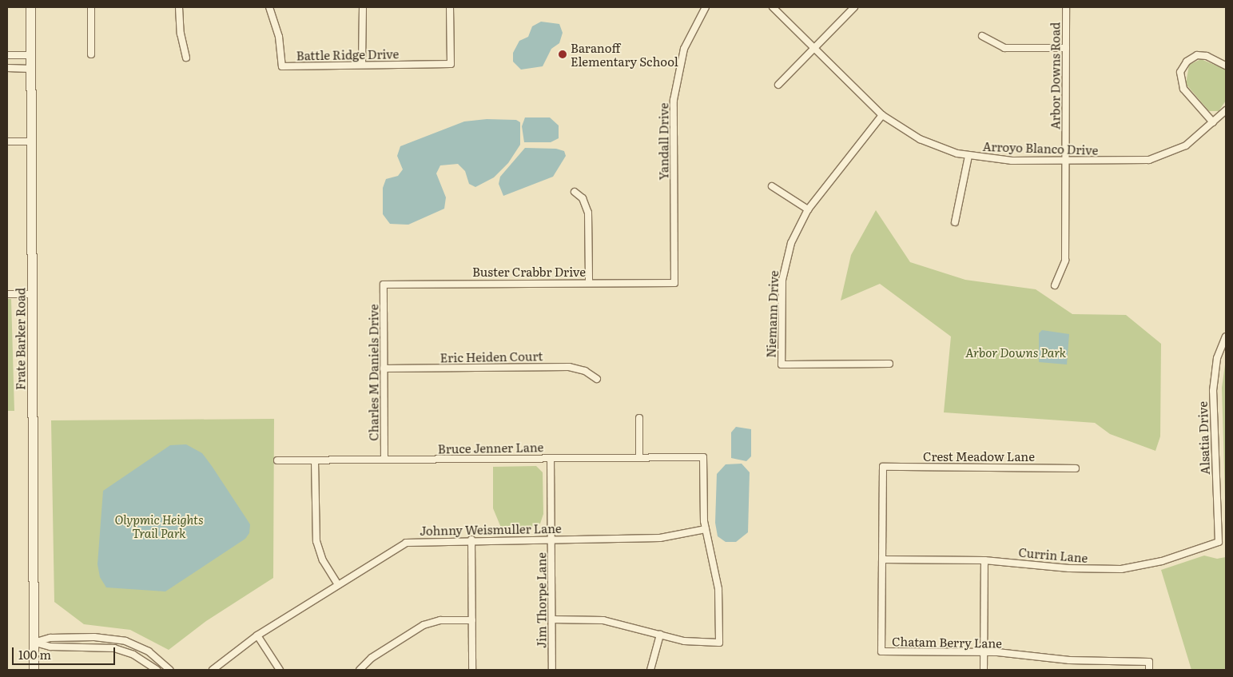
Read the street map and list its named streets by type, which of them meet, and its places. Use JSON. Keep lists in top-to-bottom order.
{
  "streets": {
    "street": [
      "Battle Ridge Drive",
      "Arbor Downs Road",
      "Yandall Drive",
      "Arroyo Blanco Drive",
      "Buster Crabbr Drive",
      "Niemann Drive",
      "Frate Barker Road",
      "Eric Heiden Court",
      "Charles M Daniels Drive",
      "Alsatia Drive",
      "Bruce Jenner Lane",
      "Crest Meadow Lane",
      "Johnny Weismuller Lane",
      "Currin Lane",
      "Jim Thorpe Lane",
      "Chatam Berry Lane"
    ]
  },
  "crossings": [
    ["Arbor Downs Road", "Arroyo Blanco Drive"],
    ["Yandall Drive", "Buster Crabbr Drive"],
    ["Arroyo Blanco Drive", "Niemann Drive"],
    ["Buster Crabbr Drive", "Charles M Daniels Drive"],
    ["Eric Heiden Court", "Charles M Daniels Drive"],
    ["Charles M Daniels Drive", "Bruce Jenner Lane"],
    ["Alsatia Drive", "Currin Lane"],
    ["Bruce Jenner Lane", "Johnny Weismuller Lane"],
    ["Bruce Jenner Lane", "Jim Thorpe Lane"],
    ["Crest Meadow Lane", "Chatam Berry Lane"],
    ["Johnny Weismuller Lane", "Jim Thorpe Lane"],
    ["Currin Lane", "Chatam Berry Lane"]
  ],
  "parks": ["Arbor Downs Park", "Olypmic Heights Trail Park"],
  "places": ["Baranoff Elementary School"],
  "scale_bar": "100 m"
}
